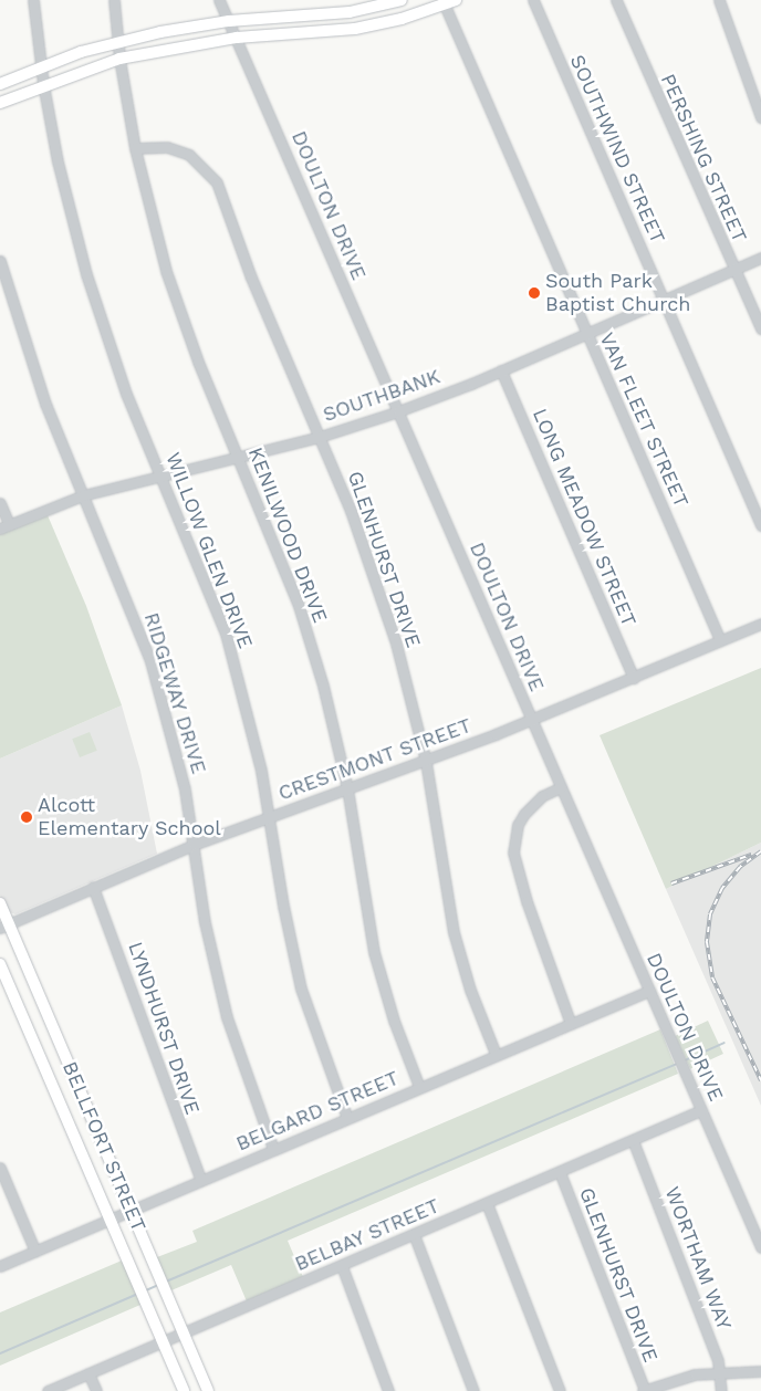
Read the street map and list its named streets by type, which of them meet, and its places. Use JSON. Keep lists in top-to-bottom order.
{
  "streets": {
    "main road": ["BELLFORT STREET"],
    "street": [
      "SOUTHWIND STREET",
      "PERSHING STREET",
      "DOULTON DRIVE",
      "SOUTHBANK",
      "VAN FLEET STREET",
      "LONG MEADOW STREET",
      "KENILWOOD DRIVE",
      "WILLOW GLEN DRIVE",
      "GLENHURST DRIVE",
      "RIDGEWAY DRIVE",
      "CRESTMONT STREET",
      "LYNDHURST DRIVE",
      "BELGARD STREET",
      "BELBAY STREET",
      "WORTHAM WAY"
    ]
  },
  "crossings": [
    ["SOUTHWIND STREET", "SOUTHBANK"],
    ["PERSHING STREET", "SOUTHBANK"],
    ["DOULTON DRIVE", "SOUTHBANK"],
    ["DOULTON DRIVE", "CRESTMONT STREET"],
    ["DOULTON DRIVE", "BELGARD STREET"],
    ["DOULTON DRIVE", "BELBAY STREET"],
    ["SOUTHBANK", "VAN FLEET STREET"],
    ["SOUTHBANK", "LONG MEADOW STREET"],
    ["SOUTHBANK", "KENILWOOD DRIVE"],
    ["SOUTHBANK", "WILLOW GLEN DRIVE"],
    ["SOUTHBANK", "GLENHURST DRIVE"],
    ["SOUTHBANK", "RIDGEWAY DRIVE"],
    ["VAN FLEET STREET", "CRESTMONT STREET"],
    ["LONG MEADOW STREET", "CRESTMONT STREET"],
    ["KENILWOOD DRIVE", "GLENHURST DRIVE"],
    ["KENILWOOD DRIVE", "CRESTMONT STREET"],
    ["KENILWOOD DRIVE", "BELGARD STREET"],
    ["WILLOW GLEN DRIVE", "CRESTMONT STREET"],
    ["WILLOW GLEN DRIVE", "BELGARD STREET"],
    ["GLENHURST DRIVE", "CRESTMONT STREET"],
    ["GLENHURST DRIVE", "BELGARD STREET"],
    ["GLENHURST DRIVE", "BELBAY STREET"],
    ["RIDGEWAY DRIVE", "CRESTMONT STREET"],
    ["RIDGEWAY DRIVE", "BELGARD STREET"],
    ["CRESTMONT STREET", "LYNDHURST DRIVE"],
    ["CRESTMONT STREET", "BELLFORT STREET"],
    ["LYNDHURST DRIVE", "BELGARD STREET"],
    ["BELGARD STREET", "BELLFORT STREET"],
    ["BELLFORT STREET", "BELBAY STREET"],
    ["BELBAY STREET", "WORTHAM WAY"]
  ],
  "places": ["South Park Baptist Church", "Alcott Elementary School"]
}
